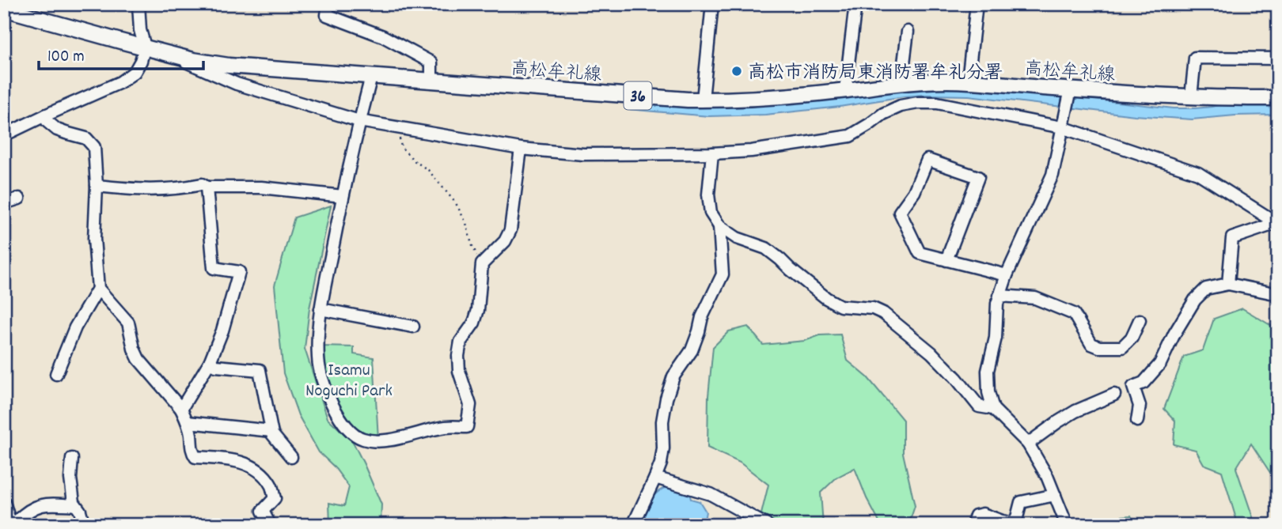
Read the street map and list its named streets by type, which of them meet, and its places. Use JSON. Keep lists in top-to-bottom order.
{
  "streets": {
    "main road": ["高松牟礼線", "36"]
  },
  "parks": ["Isamu Noguchi Park"],
  "places": ["高松市消防局東消防署牟礼分署"],
  "scale_bar": "100 m"
}
